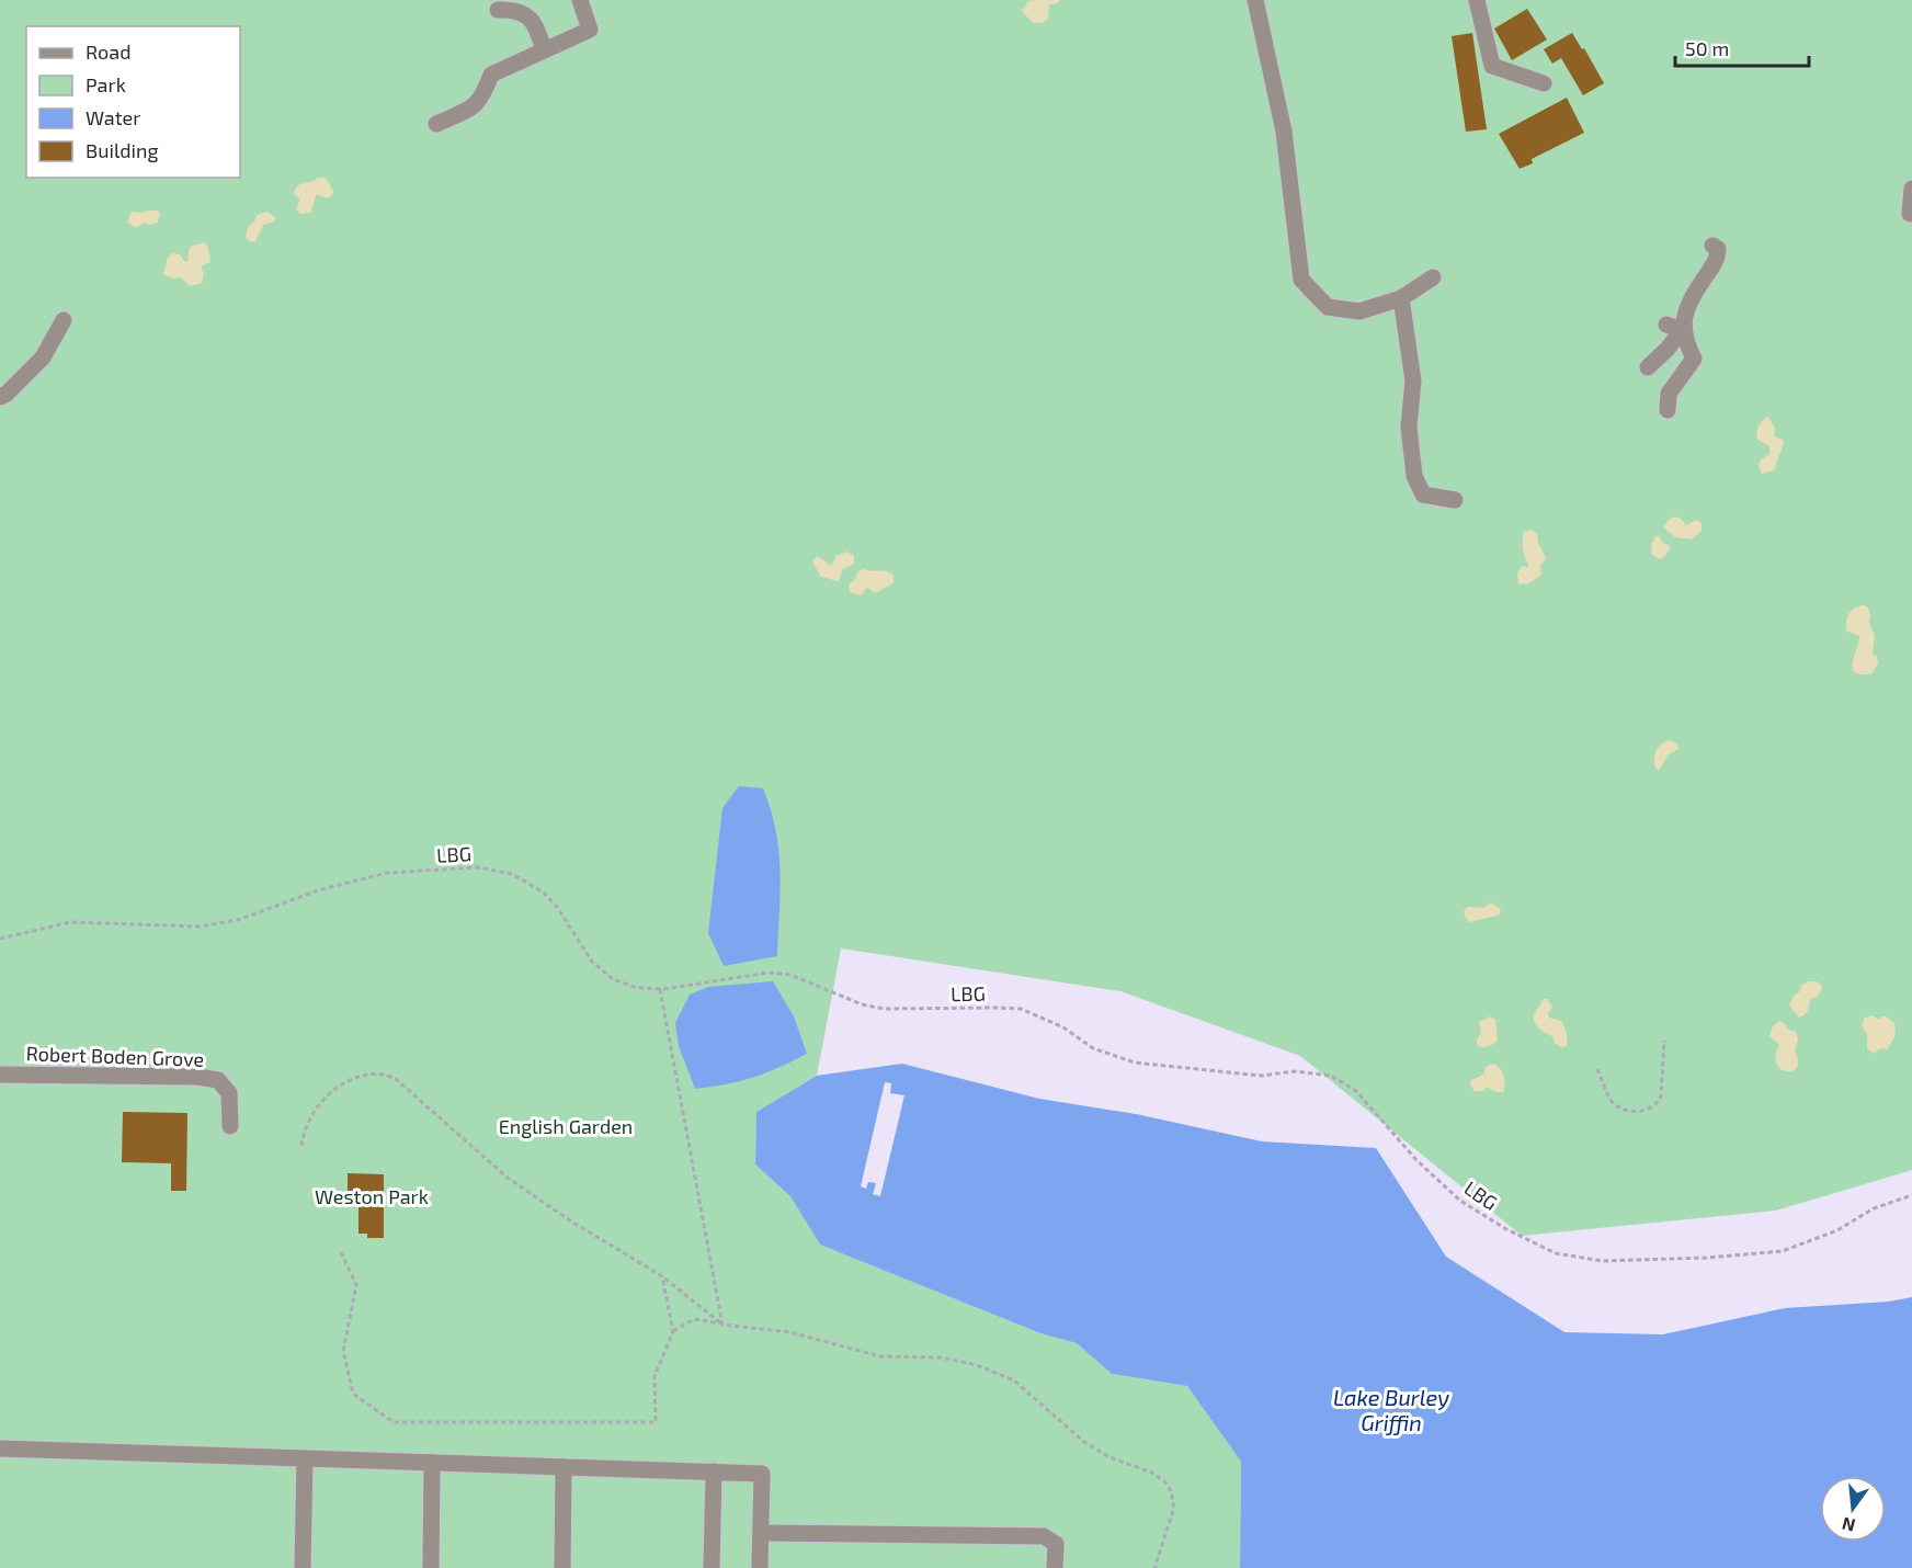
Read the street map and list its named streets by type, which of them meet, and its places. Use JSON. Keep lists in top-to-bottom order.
{
  "streets": {
    "street": ["Robert Boden Grove"],
    "path": ["LBG"]
  },
  "water": ["Lake Burley Griffin"],
  "parks": ["English Garden", "Weston Park"],
  "legend": [
    "Road",
    "Park",
    "Water",
    "Building"
  ],
  "scale_bar": "50 m",
  "north": "bottom"
}
